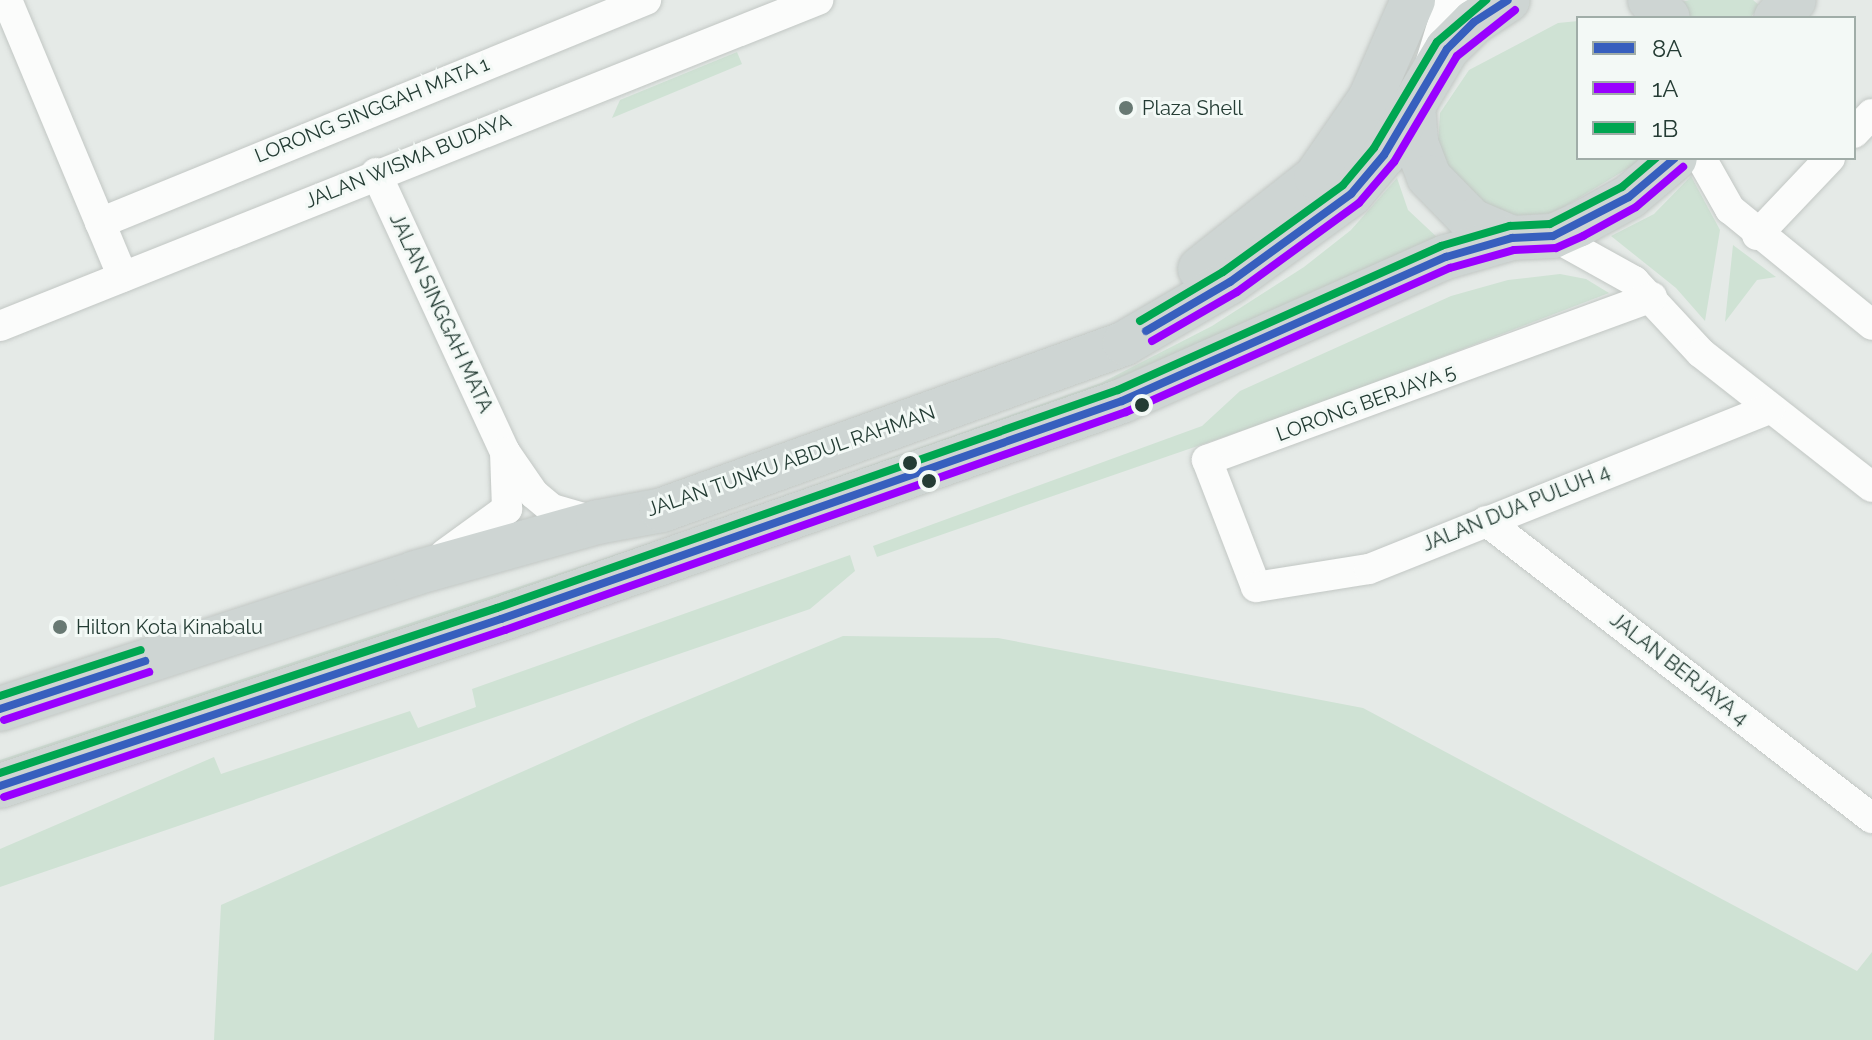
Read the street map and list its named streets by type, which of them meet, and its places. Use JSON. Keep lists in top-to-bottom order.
{
  "streets": {
    "main road": ["JALAN TUNKU ABDUL RAHMAN"],
    "street": [
      "LORONG SINGGAH MATA 1",
      "JALAN WISMA BUDAYA",
      "JALAN SINGGAH MATA",
      "LORONG BERJAYA 5",
      "JALAN DUA PULUH 4",
      "JALAN BERJAYA 4"
    ]
  },
  "crossings": [
    ["JALAN WISMA BUDAYA", "JALAN SINGGAH MATA"],
    ["JALAN SINGGAH MATA", "JALAN TUNKU ABDUL RAHMAN"],
    ["LORONG BERJAYA 5", "JALAN DUA PULUH 4"],
    ["JALAN DUA PULUH 4", "JALAN BERJAYA 4"]
  ],
  "places": ["Plaza Shell", "Hilton Kota Kinabalu"],
  "lines": ["transit line 8A", "transit line 1B", "transit line 1A"],
  "legend": ["8A", "1A", "1B"]
}
